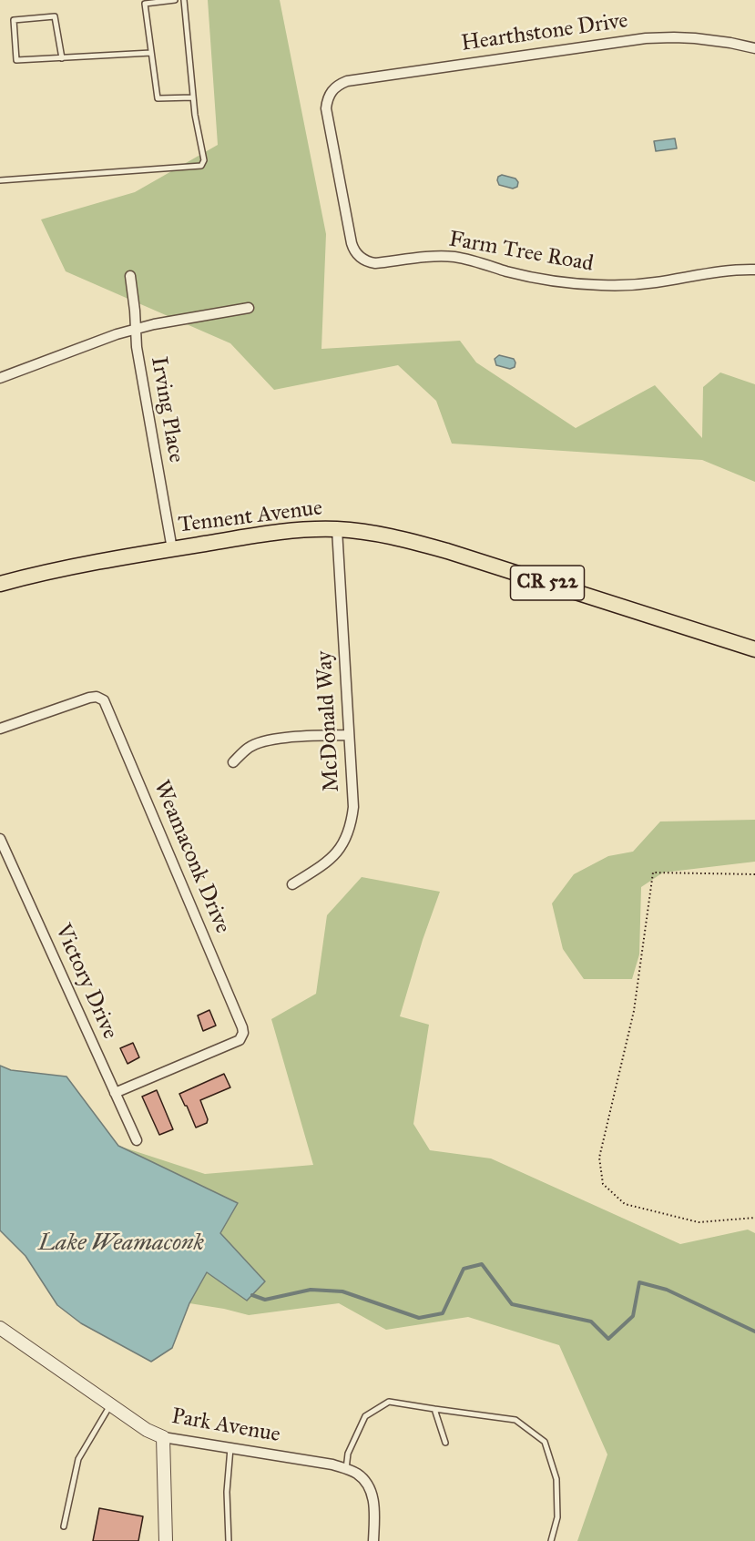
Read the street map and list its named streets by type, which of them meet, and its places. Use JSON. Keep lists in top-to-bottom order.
{
  "streets": {
    "main road": ["Tennent Avenue", "CR 522"],
    "street": [
      "Hearthstone Drive",
      "Farm Tree Road",
      "Irving Place",
      "McDonald Way",
      "Weamaconk Drive",
      "Victory Drive",
      "Park Avenue"
    ]
  },
  "crossings": [
    ["Hearthstone Drive", "Farm Tree Road"],
    ["Irving Place", "Tennent Avenue"],
    ["Tennent Avenue", "McDonald Way"],
    ["Weamaconk Drive", "Victory Drive"]
  ],
  "water": ["Lake Weamaconk"]
}
